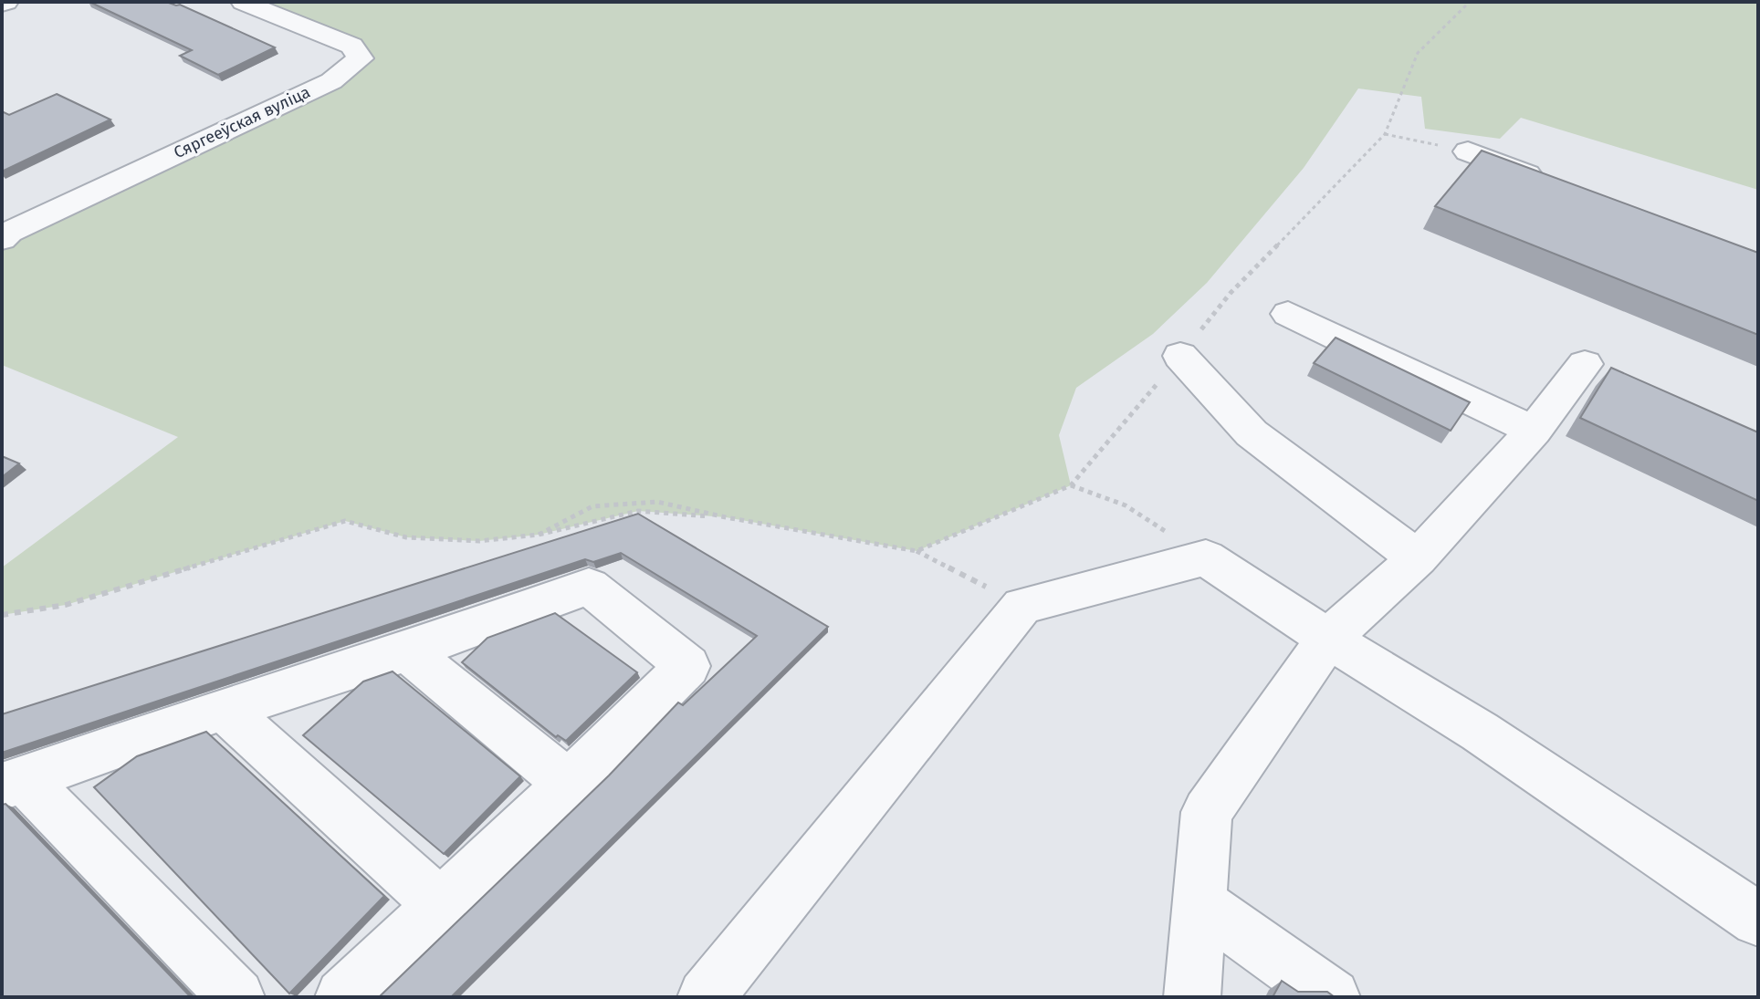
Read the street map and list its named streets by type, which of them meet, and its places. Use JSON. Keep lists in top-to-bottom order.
{
  "streets": {
    "street": ["Сяргееўская вуліца"]
  }
}
